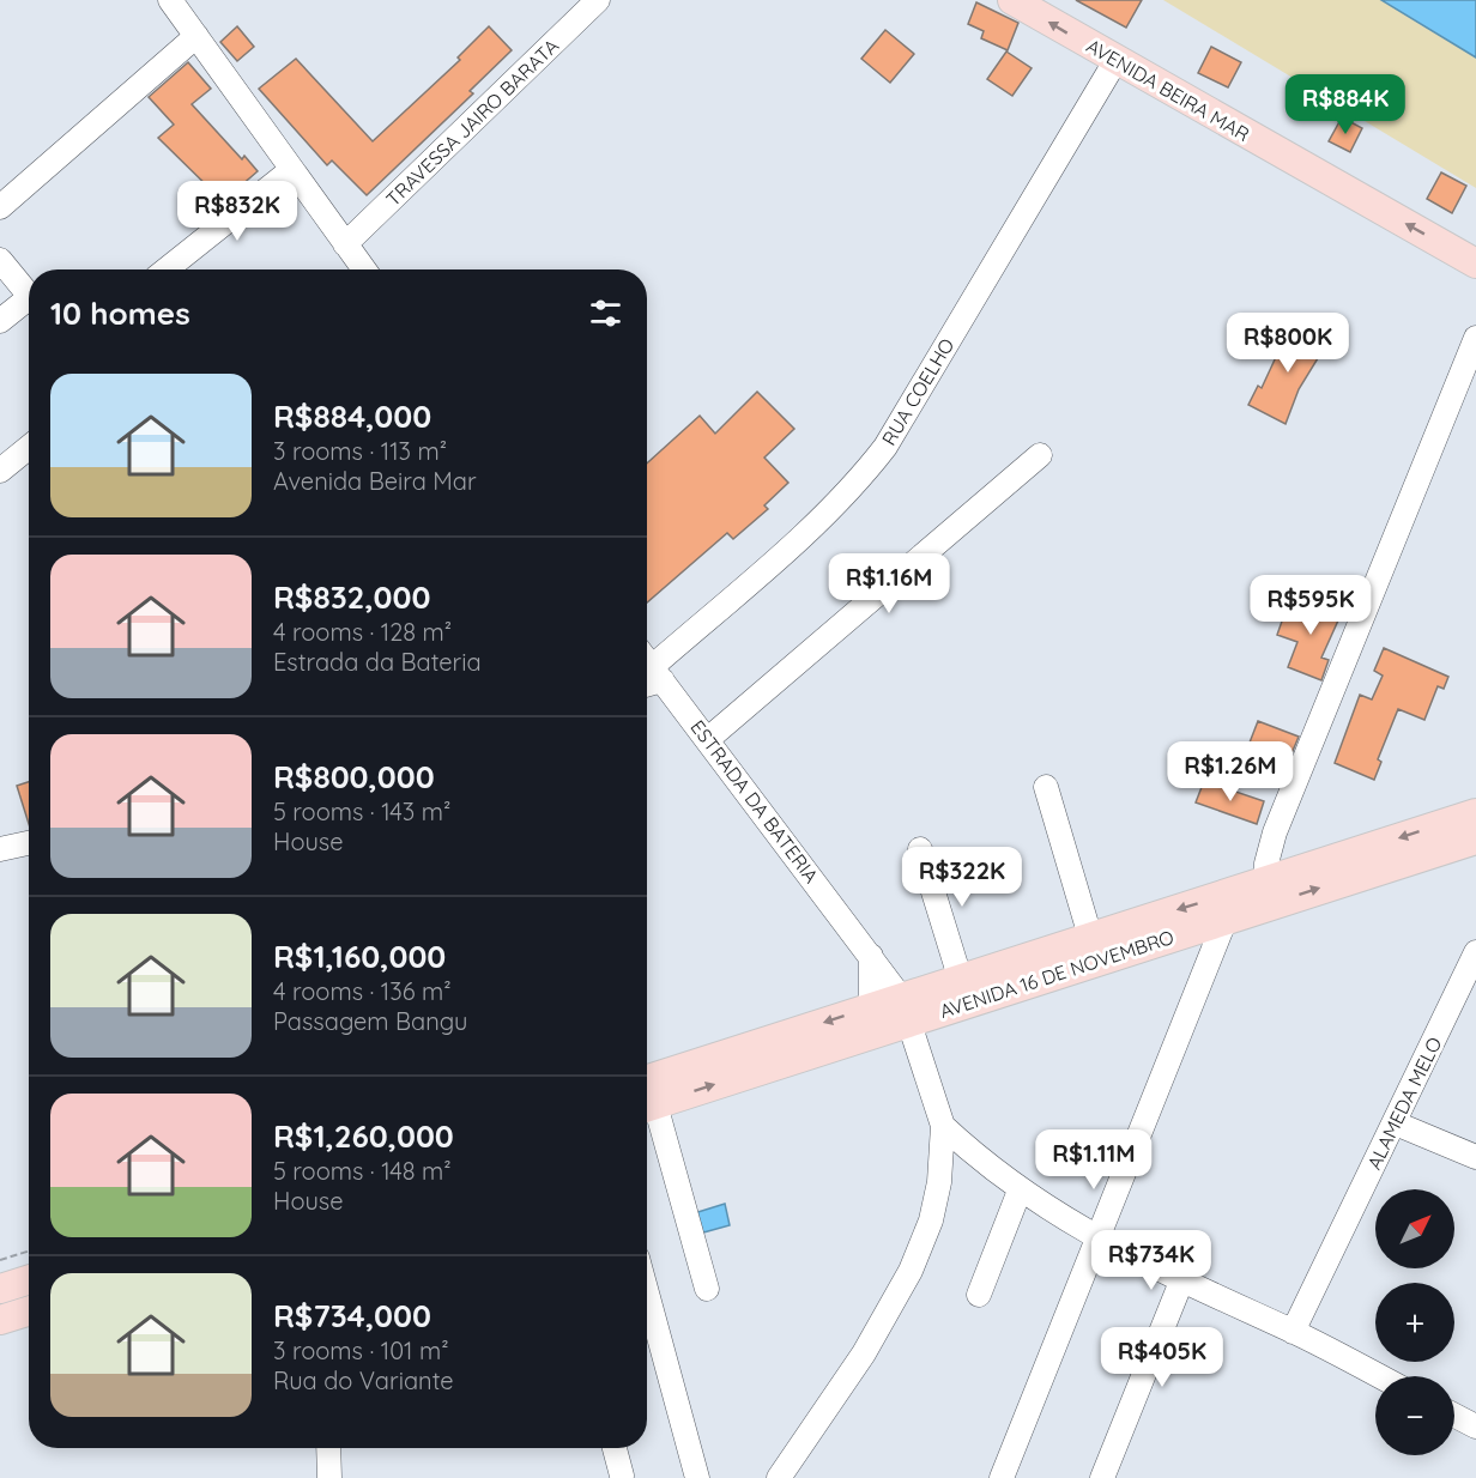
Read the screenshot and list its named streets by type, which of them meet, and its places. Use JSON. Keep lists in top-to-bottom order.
{
  "streets": {
    "main road": ["AVENIDA BEIRA MAR", "AVENIDA 16 DE NOVEMBRO"],
    "street": [
      "TRAVESSA JAIRO BARATA",
      "RUA COELHO",
      "ESTRADA DA BATERIA",
      "ALAMEDA MELO"
    ]
  },
  "crossings": [
    ["AVENIDA BEIRA MAR", "RUA COELHO"],
    ["RUA COELHO", "ESTRADA DA BATERIA"],
    ["ESTRADA DA BATERIA", "AVENIDA 16 DE NOVEMBRO"]
  ],
  "one_way": ["AVENIDA BEIRA MAR"],
  "north": "top right",
  "page": {
    "price": [
      "R$884K",
      "R$832K",
      "R$800K",
      "R$1.16M",
      "R$595K",
      "R$1.26M",
      "R$322K",
      "R$1.11M",
      "R$734K",
      "R$405K"
    ],
    "heading": "10 homes",
    "list": [
      {
        "name": "R$884,000",
        "note": "3 rooms · 113 m² · Avenida Beira Mar"
      },
      {
        "name": "R$832,000",
        "note": "4 rooms · 128 m² · Estrada da Bateria"
      },
      {
        "name": "R$800,000",
        "note": "5 rooms · 143 m² · House"
      },
      {
        "name": "R$1,160,000",
        "note": "4 rooms · 136 m² · Passagem Bangu"
      },
      {
        "name": "R$1,260,000",
        "note": "5 rooms · 148 m² · House"
      },
      {
        "name": "R$734,000",
        "note": "3 rooms · 101 m² · Rua do Variante"
      }
    ],
    "map_buttons": ["+", "−"]
  }
}
